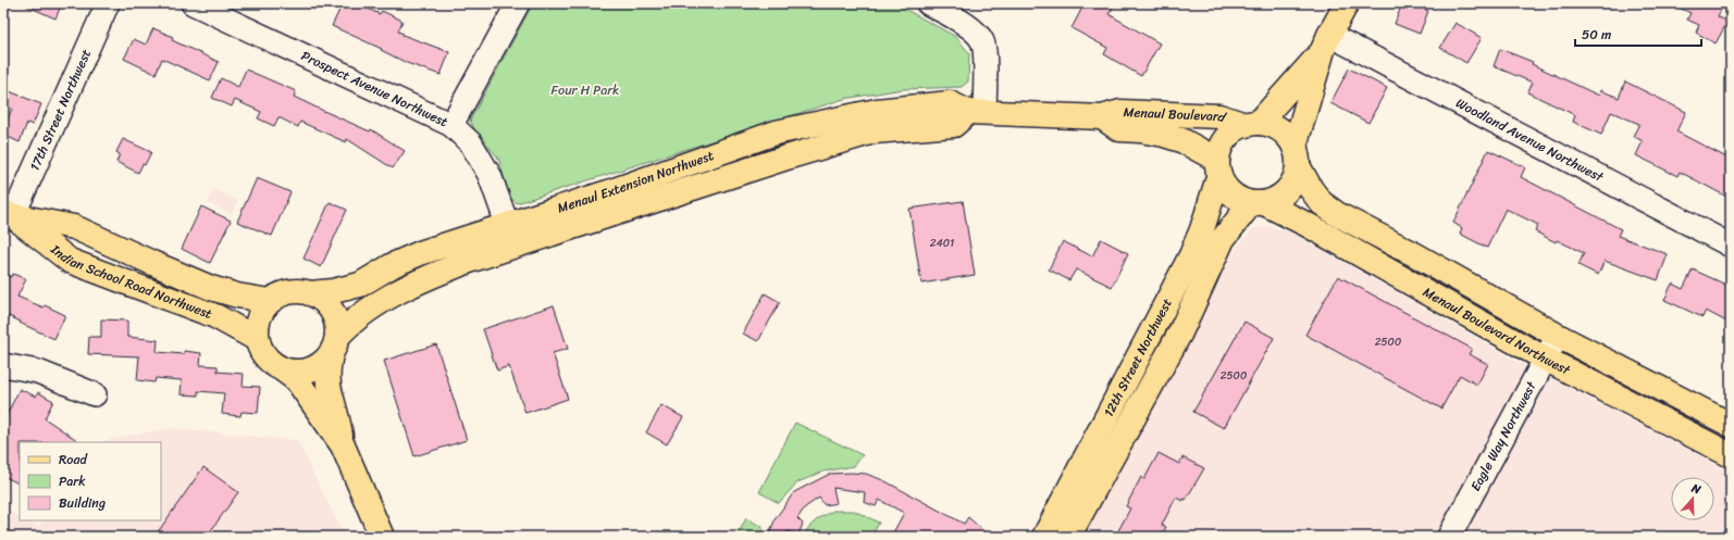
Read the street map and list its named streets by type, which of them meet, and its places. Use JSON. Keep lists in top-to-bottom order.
{
  "streets": {
    "main road": [
      "Menaul Boulevard",
      "Menaul Extension Northwest",
      "Indian School Road Northwest",
      "Menaul Boulevard Northwest",
      "12th Street Northwest"
    ],
    "street": [
      "Prospect Avenue Northwest",
      "17th Street Northwest",
      "Woodland Avenue Northwest",
      "Eagle Way Northwest"
    ]
  },
  "crossings": [
    ["Prospect Avenue Northwest", "Menaul Extension Northwest"],
    ["17th Street Northwest", "Indian School Road Northwest"],
    ["Menaul Boulevard", "Menaul Extension Northwest"],
    ["Menaul Boulevard", "Menaul Boulevard Northwest"],
    ["Menaul Boulevard", "12th Street Northwest"],
    ["Menaul Extension Northwest", "Indian School Road Northwest"],
    ["Menaul Boulevard Northwest", "12th Street Northwest"],
    ["Menaul Boulevard Northwest", "Eagle Way Northwest"]
  ],
  "parks": ["Four H Park"],
  "house_numbers": ["2401", "2500", "2500"],
  "legend": ["Road", "Park", "Building"],
  "scale_bar": "50 m",
  "north": "top"
}
